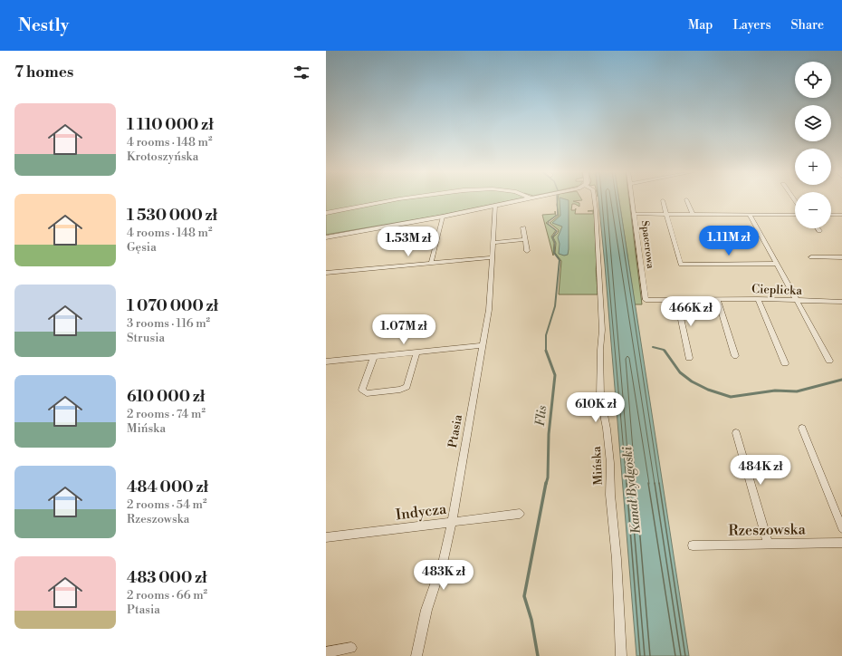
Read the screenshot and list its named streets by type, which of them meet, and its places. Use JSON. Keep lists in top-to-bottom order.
{
  "streets": {
    "street": [
      "Spacerowa",
      "Cieplicka",
      "Ptasia",
      "Mińska",
      "Indycza",
      "Rzeszowska"
    ]
  },
  "crossings": [
    ["Spacerowa", "Cieplicka"],
    ["Ptasia", "Indycza"]
  ],
  "water": ["Flis", "Kanał Bydgoski"],
  "page": {
    "header": "Nestly",
    "nav": ["Map", "Layers", "Share"],
    "heading": "7 homes",
    "map_buttons": ["+", "−"],
    "list": [
      {
        "name": "1 110 000 zł",
        "note": "4 rooms · 148 m² · Krotoszyńska"
      },
      {
        "name": "1 530 000 zł",
        "note": "4 rooms · 148 m² · Gęsia"
      },
      {
        "name": "1 070 000 zł",
        "note": "3 rooms · 116 m² · Strusia"
      },
      {
        "name": "610 000 zł",
        "note": "2 rooms · 74 m² · Mińska"
      },
      {
        "name": "484 000 zł",
        "note": "2 rooms · 54 m² · Rzeszowska"
      },
      {
        "name": "483 000 zł",
        "note": "2 rooms · 66 m² · Ptasia"
      }
    ],
    "price": [
      "1.11M zł",
      "1.53M zł",
      "466K zł",
      "1.07M zł",
      "610K zł",
      "484K zł",
      "483K zł"
    ]
  }
}
